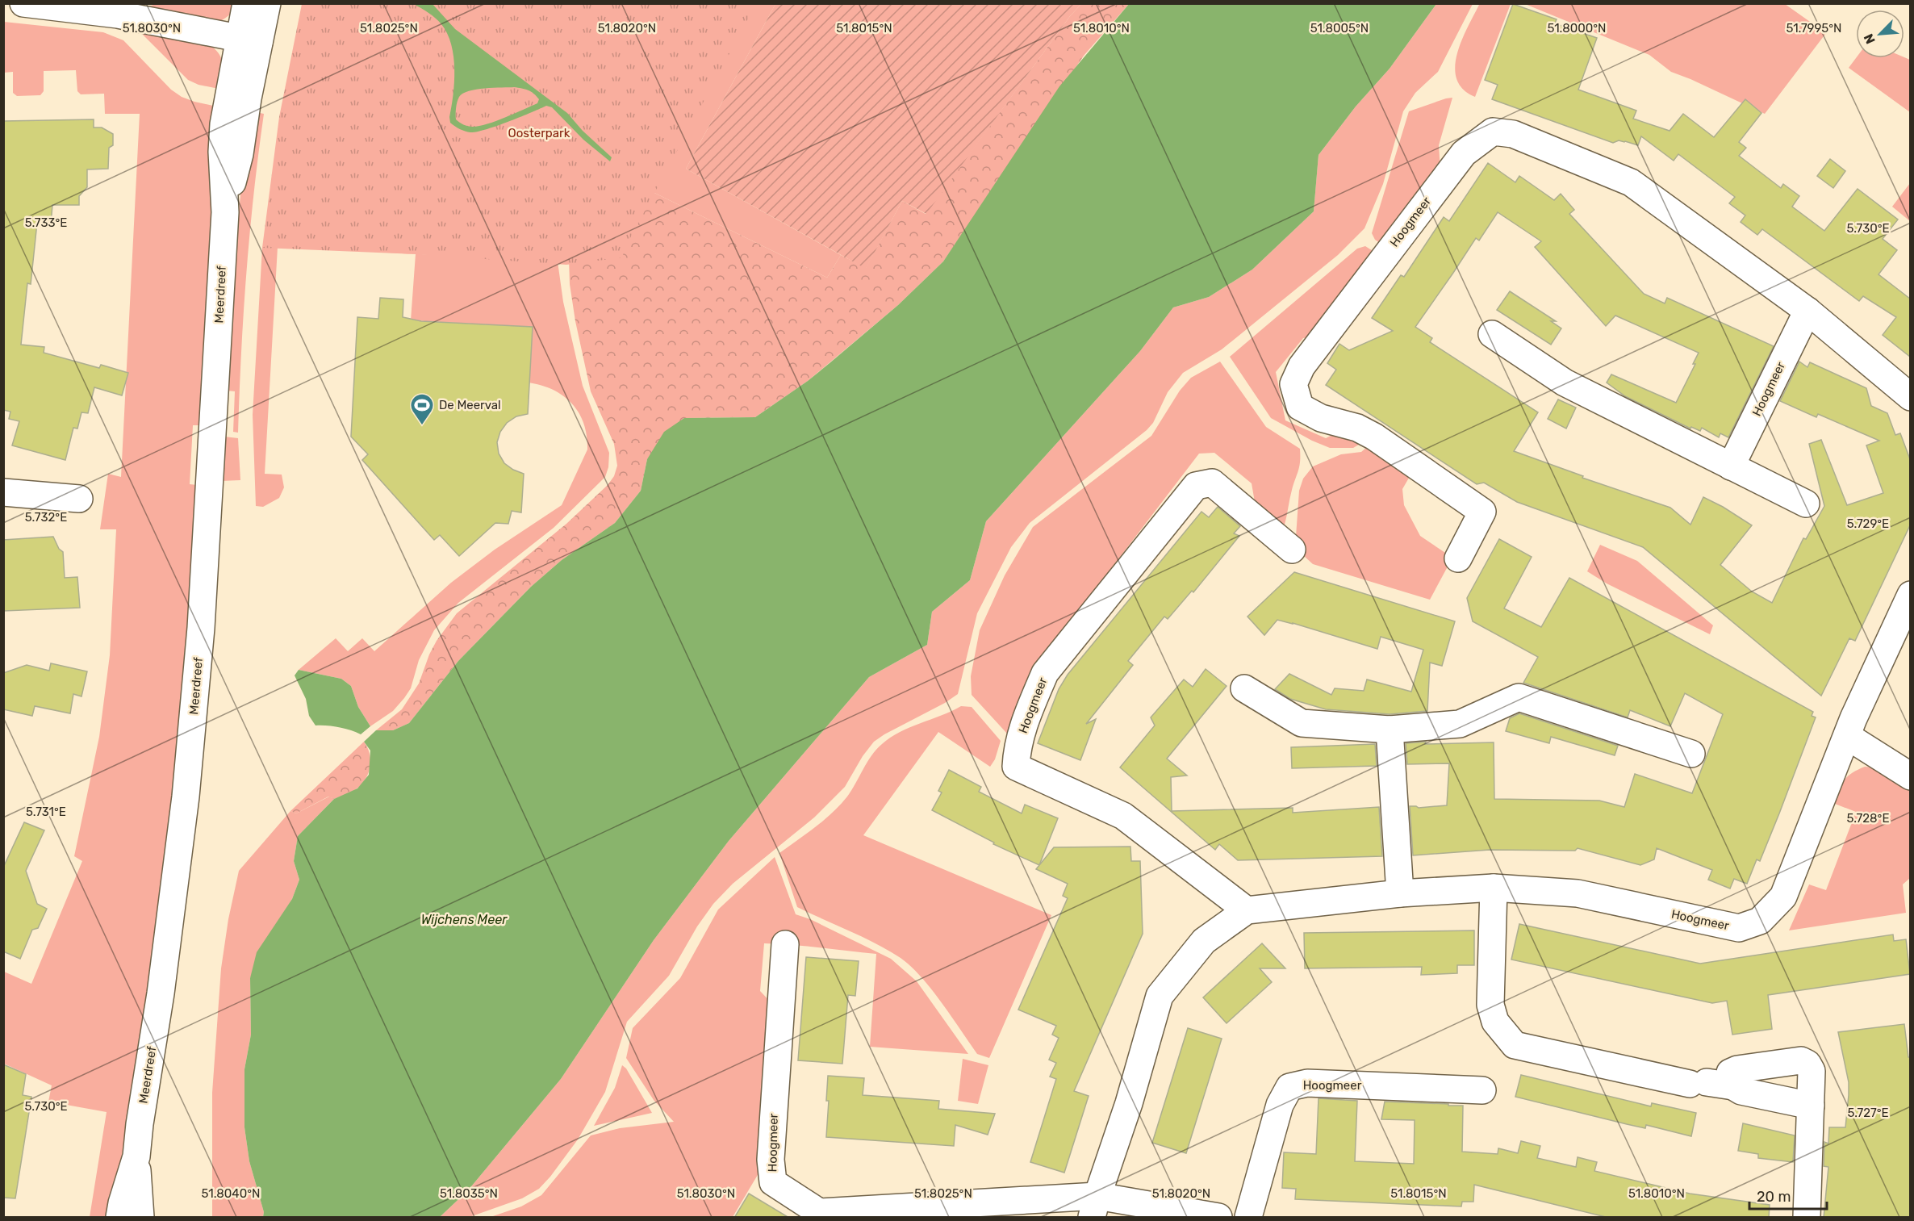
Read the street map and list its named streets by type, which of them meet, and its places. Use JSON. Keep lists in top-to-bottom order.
{
  "streets": {
    "street": ["Hoogmeer", "Meerdreef"]
  },
  "water": ["Wijchens Meer"],
  "parks": ["Oosterpark"],
  "places": {
    "sports": ["De Meerval"]
  },
  "scale_bar": "20 m",
  "north": "bottom left",
  "coordinates": [
    "51.8030°N",
    "51.8025°N",
    "51.8020°N",
    "51.8015°N",
    "51.8010°N",
    "51.8005°N",
    "51.8000°N",
    "51.7995°N",
    "5.733°E",
    "5.730°E",
    "5.732°E",
    "5.729°E",
    "5.731°E",
    "5.728°E",
    "5.727°E",
    "51.8040°N",
    "51.8035°N"
  ]
}
